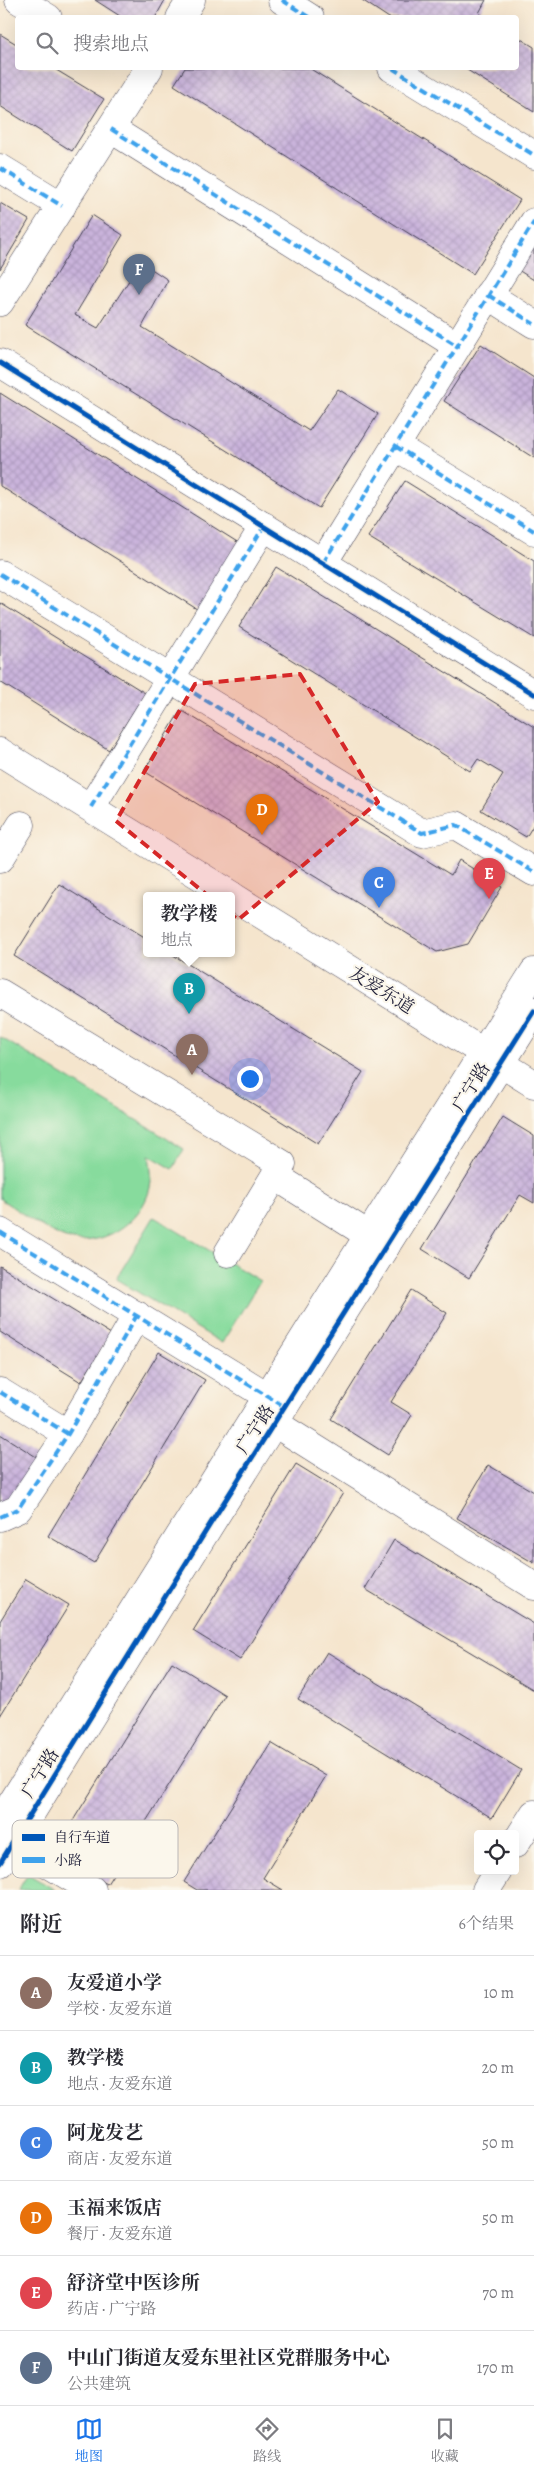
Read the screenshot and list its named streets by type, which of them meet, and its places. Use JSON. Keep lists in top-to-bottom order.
{
  "streets": {
    "street": ["友爱东道", "广宁路"]
  },
  "crossings": [
    ["友爱东道", "广宁路"]
  ],
  "legend": ["自行车道", "小路"],
  "page": {
    "search": "搜索地点",
    "pins": [
      "F",
      "D",
      "E",
      "C",
      "B",
      "A"
    ],
    "popup": ["教学楼", "地点"],
    "heading": ["附近", "6个结果"],
    "list": [
      {
        "mark": "A",
        "name": "友爱道小学",
        "note": "学校 · 友爱东道",
        "value": "10 m"
      },
      {
        "mark": "B",
        "name": "教学楼",
        "note": "地点 · 友爱东道",
        "value": "20 m"
      },
      {
        "mark": "C",
        "name": "阿龙发艺",
        "note": "商店 · 友爱东道",
        "value": "50 m"
      },
      {
        "mark": "D",
        "name": "玉福来饭店",
        "note": "餐厅 · 友爱东道",
        "value": "50 m"
      },
      {
        "mark": "E",
        "name": "舒济堂中医诊所",
        "note": "药店 · 广宁路",
        "value": "70 m"
      },
      {
        "mark": "F",
        "name": "中山门街道友爱东里社区党群服务中心",
        "note": "公共建筑",
        "value": "170 m"
      }
    ],
    "nav": ["地图", "路线", "收藏"]
  }
}
